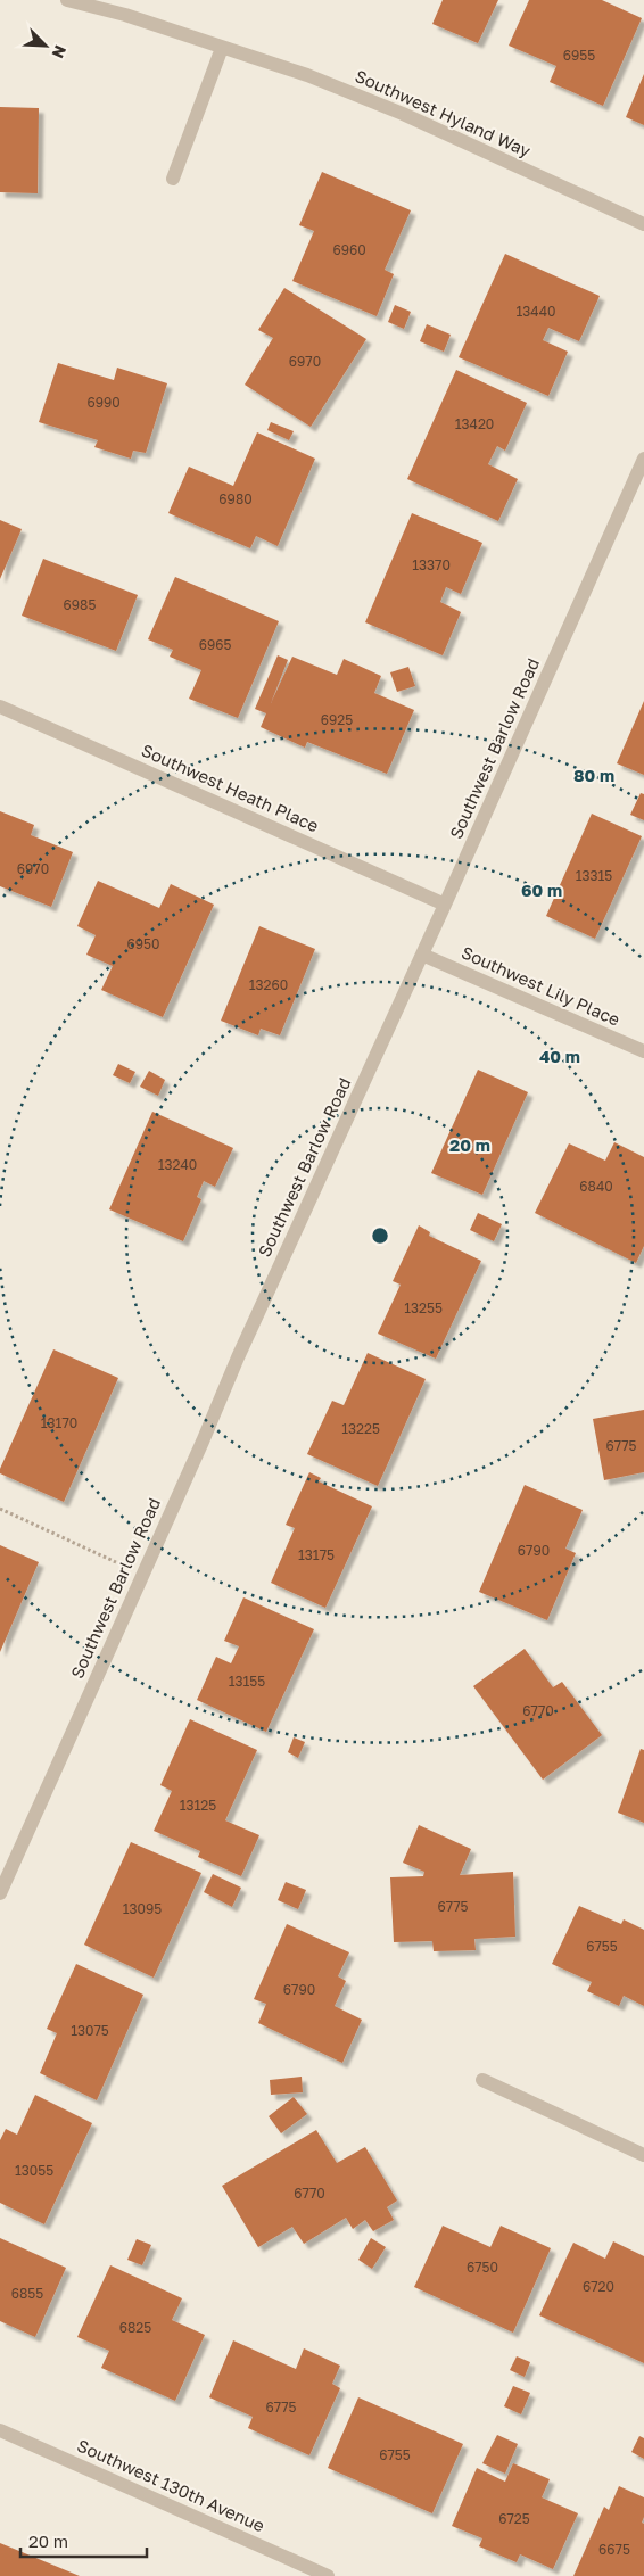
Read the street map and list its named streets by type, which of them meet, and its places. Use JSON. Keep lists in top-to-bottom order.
{
  "streets": {
    "street": [
      "Southwest Hyland Way",
      "Southwest Barlow Road",
      "Southwest Heath Place",
      "Southwest Lily Place",
      "Southwest 130th Avenue"
    ]
  },
  "crossings": [
    ["Southwest Barlow Road", "Southwest Heath Place"],
    ["Southwest Barlow Road", "Southwest Lily Place"]
  ],
  "house_numbers": [
    "6955",
    "6960",
    "13440",
    "6970",
    "6990",
    "13420",
    "6980",
    "13370",
    "6985",
    "6965",
    "6925",
    "6970",
    "13315",
    "6950",
    "13260",
    "13240",
    "6840",
    "13255",
    "13170",
    "13225",
    "6775",
    "6790",
    "13175",
    "13155",
    "6770",
    "13125",
    "6775",
    "13095",
    "6755",
    "6790",
    "13075",
    "13055",
    "6770",
    "6750",
    "6720",
    "6855",
    "6825",
    "6775",
    "6755",
    "6725",
    "6675"
  ],
  "scale_bar": "20 m",
  "north": "bottom right",
  "rings": [
    "80 m",
    "60 m",
    "40 m",
    "20 m"
  ]
}
